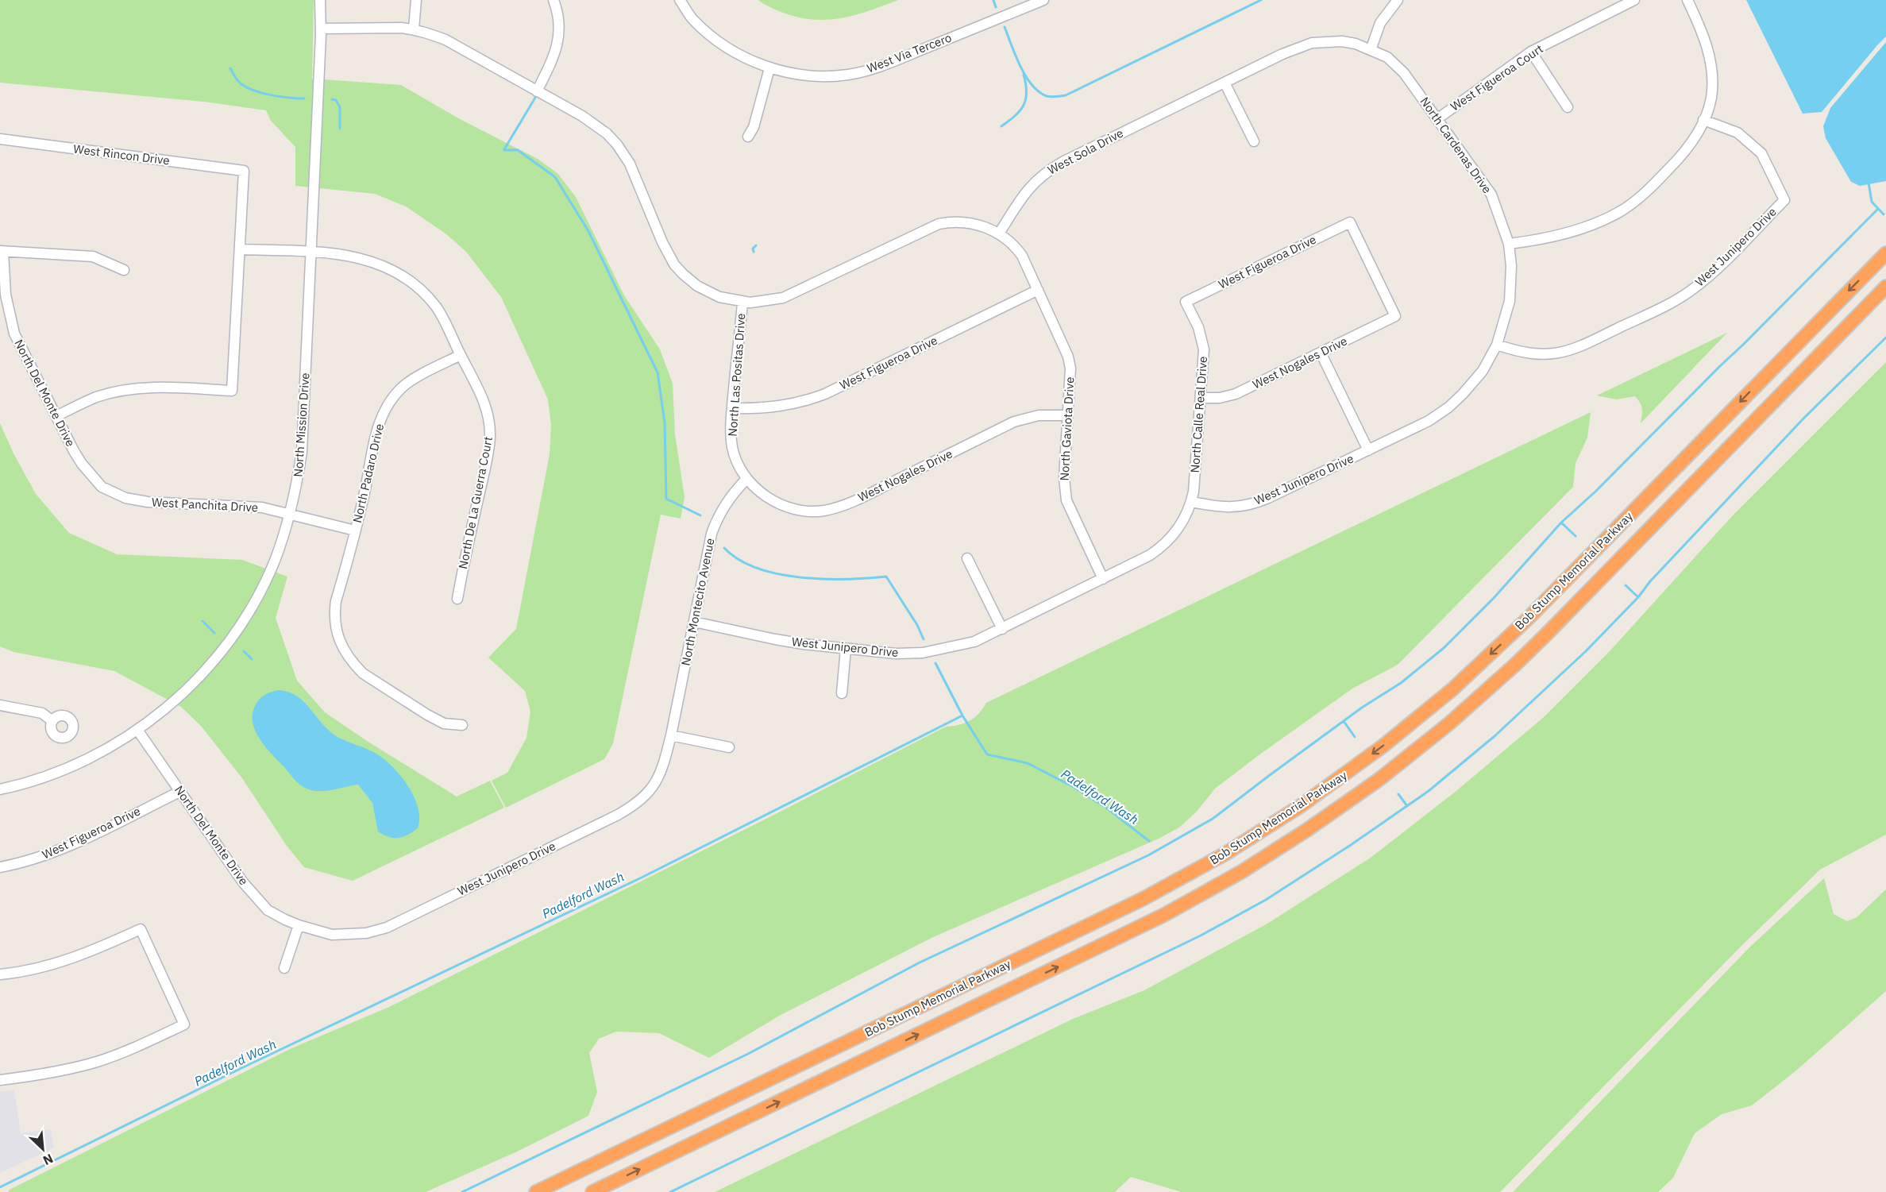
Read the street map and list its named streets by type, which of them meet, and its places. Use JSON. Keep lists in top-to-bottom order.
{
  "streets": {
    "highway": ["Bob Stump Memorial Parkway"],
    "street": [
      "West Via Tercero",
      "West Figueroa Court",
      "North Cardenas Drive",
      "West Sola Drive",
      "West Rincon Drive",
      "West Junipero Drive",
      "West Figueroa Drive",
      "West Nogales Drive",
      "North Las Positas Drive",
      "North Del Monte Drive",
      "North Calle Real Drive",
      "North Mission Drive",
      "North Gaviota Drive",
      "North Padaro Drive",
      "North De La Guerra Court",
      "West Panchita Drive",
      "North Montecito Avenue"
    ]
  },
  "crossings": [
    ["West Figueroa Court", "North Cardenas Drive"],
    ["North Cardenas Drive", "West Sola Drive"],
    ["North Cardenas Drive", "West Junipero Drive"],
    ["West Sola Drive", "North Gaviota Drive"],
    ["West Rincon Drive", "North De La Guerra Court"],
    ["West Junipero Drive", "North Del Monte Drive"],
    ["West Junipero Drive", "North Calle Real Drive"],
    ["West Junipero Drive", "North Gaviota Drive"],
    ["West Junipero Drive", "North Montecito Avenue"],
    ["West Figueroa Drive", "West Nogales Drive"],
    ["West Figueroa Drive", "North Las Positas Drive"],
    ["West Figueroa Drive", "North Del Monte Drive"],
    ["West Figueroa Drive", "North Calle Real Drive"],
    ["West Figueroa Drive", "North Gaviota Drive"],
    ["West Nogales Drive", "North Las Positas Drive"],
    ["West Nogales Drive", "North Calle Real Drive"],
    ["West Nogales Drive", "North Gaviota Drive"],
    ["West Nogales Drive", "North Montecito Avenue"],
    ["North Las Positas Drive", "North Mission Drive"],
    ["North Las Positas Drive", "North Montecito Avenue"],
    ["North Del Monte Drive", "North Mission Drive"],
    ["North Del Monte Drive", "West Panchita Drive"],
    ["North Mission Drive", "North De La Guerra Court"],
    ["North Mission Drive", "West Panchita Drive"],
    ["North Padaro Drive", "North De La Guerra Court"],
    ["North Padaro Drive", "West Panchita Drive"]
  ],
  "water": ["Padelford Wash"],
  "north": "bottom right"
}
